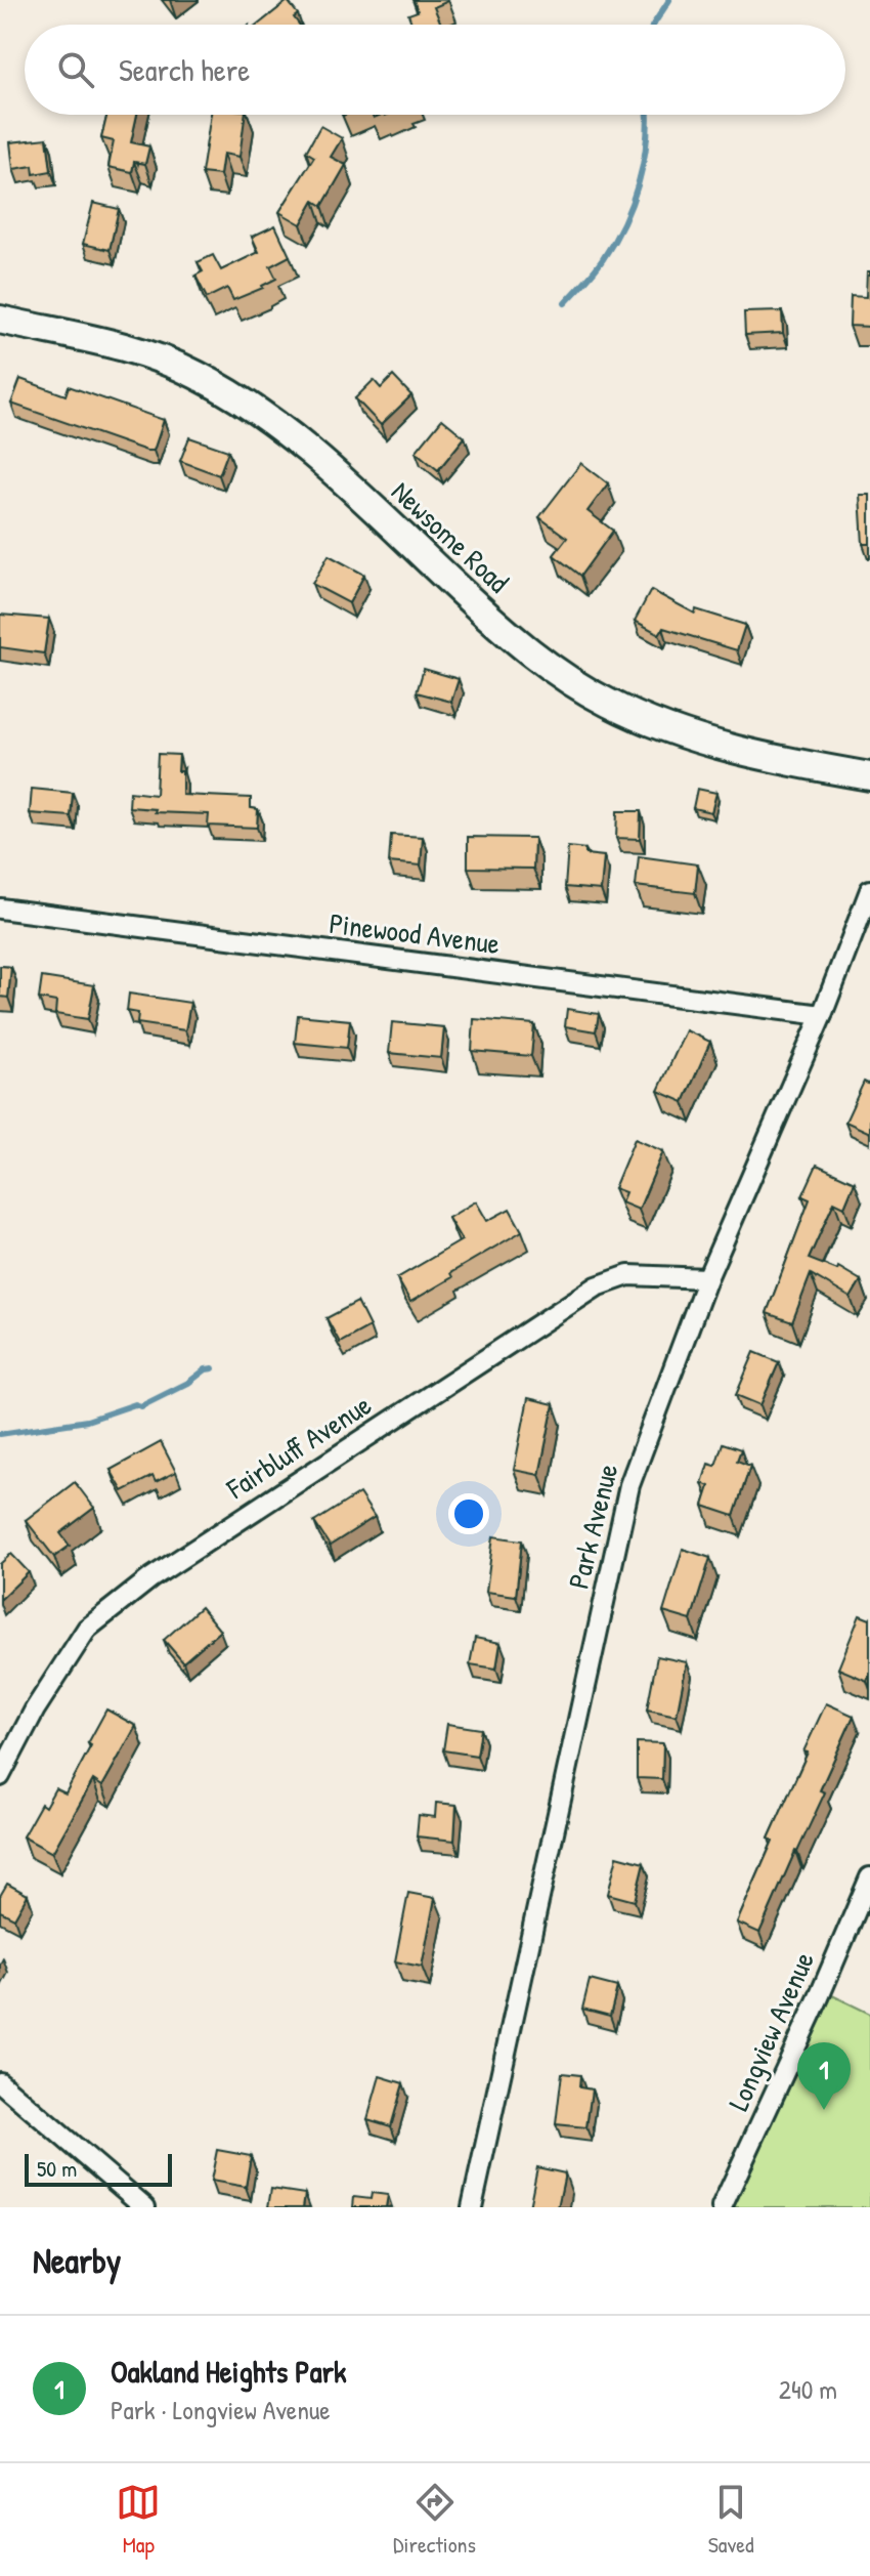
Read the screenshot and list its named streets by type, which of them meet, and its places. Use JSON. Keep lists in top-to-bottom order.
{
  "streets": {
    "street": [
      "Newsome Road",
      "Pinewood Avenue",
      "Fairbluff Avenue",
      "Park Avenue",
      "Longview Avenue"
    ]
  },
  "crossings": [
    ["Pinewood Avenue", "Park Avenue"],
    ["Fairbluff Avenue", "Park Avenue"]
  ],
  "scale_bar": "50 m",
  "page": {
    "search": "Search here",
    "pins": "1",
    "scale": "50 m",
    "heading": "Nearby",
    "list": [
      {
        "mark": "1",
        "name": "Oakland Heights Park",
        "note": "Park · Longview Avenue",
        "value": "240 m"
      }
    ],
    "nav": ["Map", "Directions", "Saved"]
  }
}
